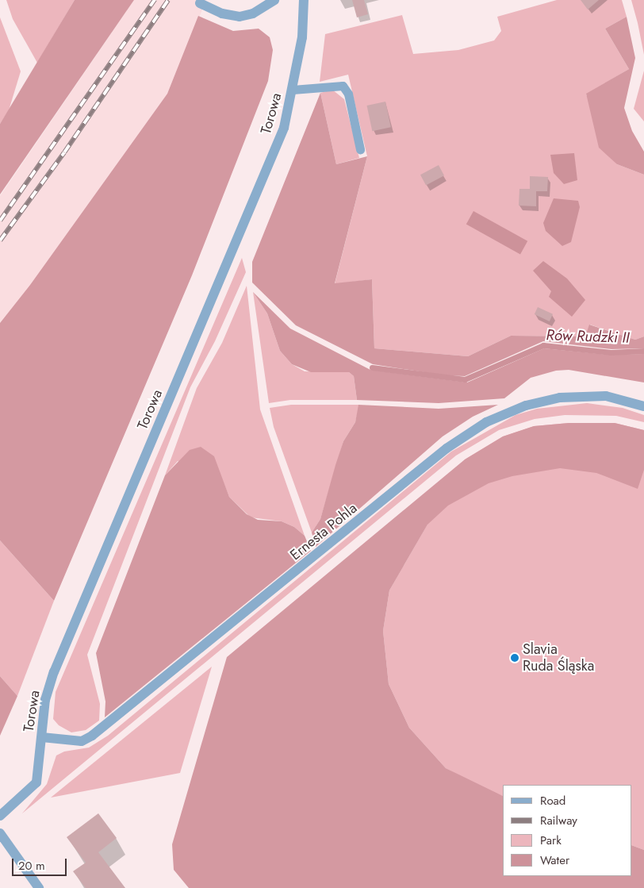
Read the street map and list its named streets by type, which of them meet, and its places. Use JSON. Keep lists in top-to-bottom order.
{
  "streets": {
    "street": ["Torowa", "Ernesta Pohla"]
  },
  "crossings": [
    ["Torowa", "Ernesta Pohla"]
  ],
  "water": ["Rów Rudzki II"],
  "places": ["Slavia Ruda Śląska"],
  "legend": [
    "Road",
    "Railway",
    "Park",
    "Water"
  ],
  "scale_bar": "20 m"
}
